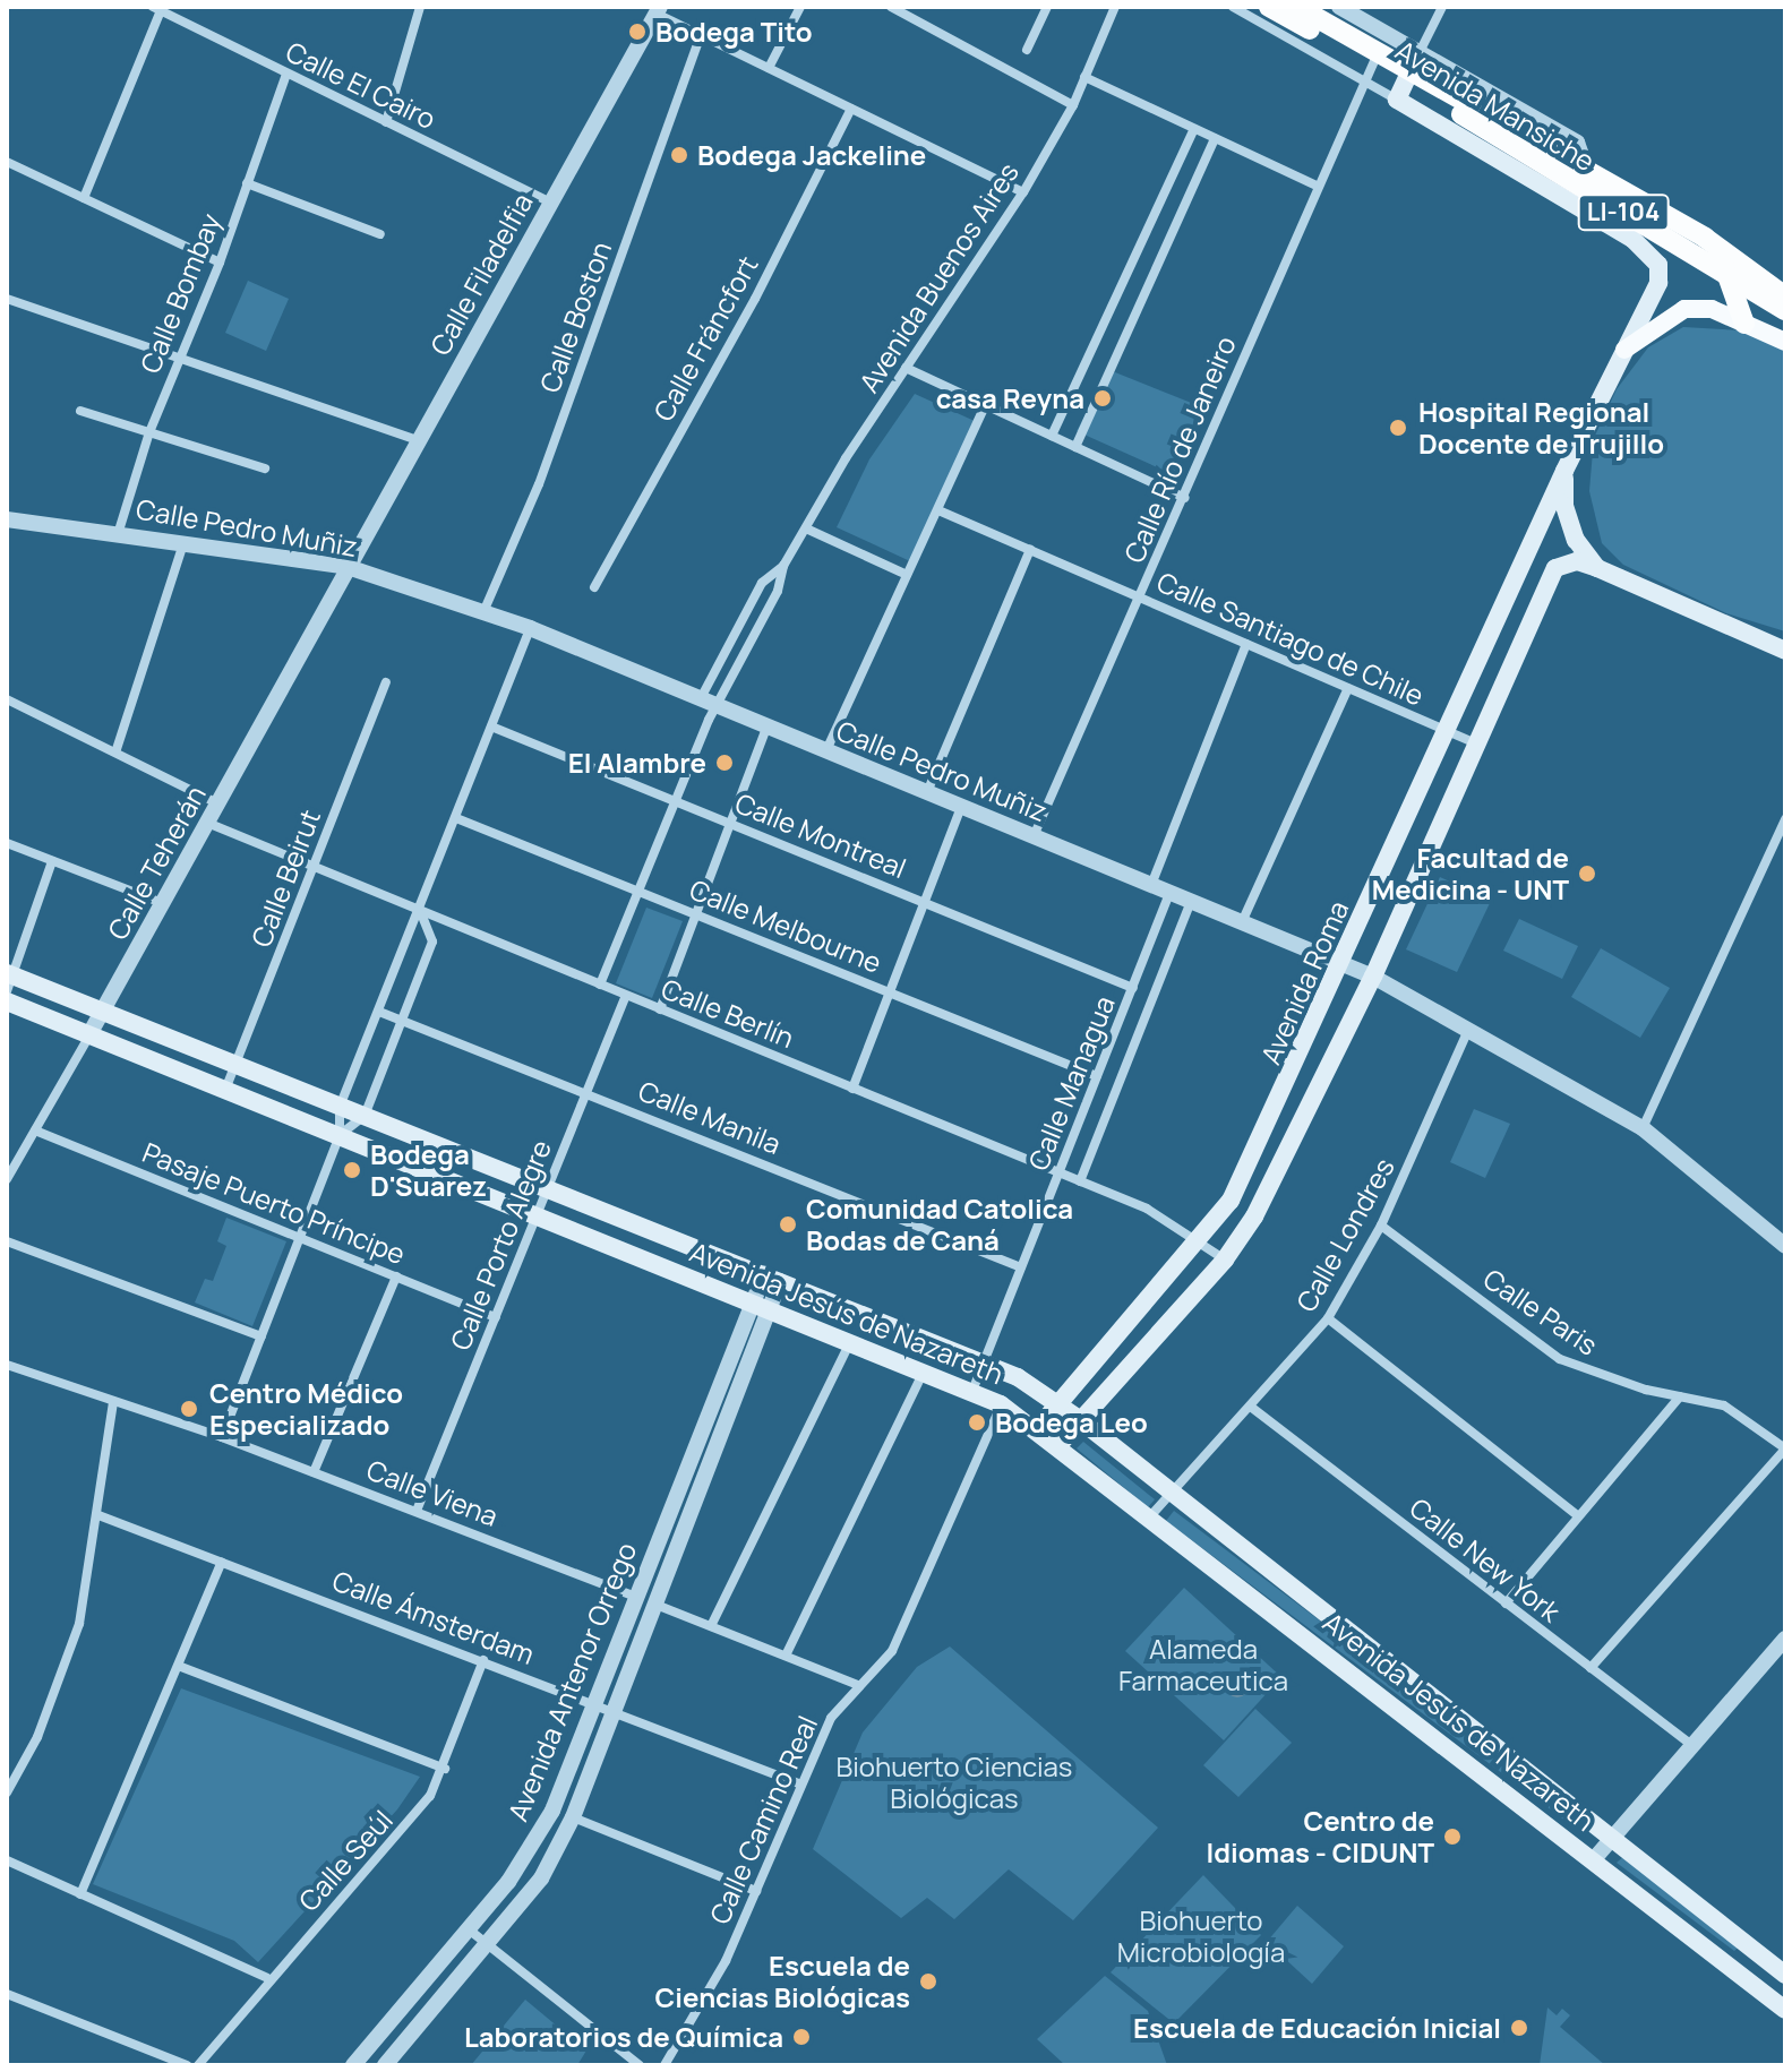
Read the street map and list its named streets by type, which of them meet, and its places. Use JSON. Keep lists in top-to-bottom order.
{
  "streets": {
    "highway": ["Avenida Mansiche", "LI-104"],
    "main road": ["Avenida Roma", "Avenida Jesús de Nazareth"],
    "street": [
      "Calle El Cairo",
      "Calle Filadelfia",
      "Avenida Buenos Aires",
      "Calle Bombay",
      "Calle Boston",
      "Calle Fráncfort",
      "Calle Río de Janeiro",
      "Calle Pedro Muñiz",
      "Calle Santiago de Chile",
      "Calle Montreal",
      "Calle Teherán",
      "Calle Beirut",
      "Calle Melbourne",
      "Calle Berlín",
      "Calle Managua",
      "Calle Manila",
      "Pasaje Puerto Príncipe",
      "Calle Londres",
      "Calle Porto Alegre",
      "Calle Paris",
      "Calle Viena",
      "Calle New York",
      "Calle Ámsterdam",
      "Avenida Antenor Orrego",
      "Calle Camino Real",
      "Calle Seúl"
    ]
  },
  "crossings": [
    ["Calle El Cairo", "Calle Filadelfia"],
    ["Calle El Cairo", "Calle Bombay"],
    ["Avenida Mansiche", "Calle Río de Janeiro"],
    ["Avenida Mansiche", "Avenida Roma"],
    ["Calle Filadelfia", "Calle Pedro Muñiz"],
    ["Calle Filadelfia", "Calle Teherán"],
    ["Avenida Buenos Aires", "Calle Pedro Muñiz"],
    ["Calle Bombay", "Calle Pedro Muñiz"],
    ["Calle Boston", "Calle Pedro Muñiz"],
    ["Calle Río de Janeiro", "Calle Pedro Muñiz"],
    ["Calle Río de Janeiro", "Calle Santiago de Chile"],
    ["Calle Pedro Muñiz", "Calle Teherán"],
    ["Calle Pedro Muñiz", "Avenida Roma"],
    ["Calle Pedro Muñiz", "Calle Managua"],
    ["Calle Pedro Muñiz", "Calle Londres"],
    ["Calle Santiago de Chile", "Avenida Roma"],
    ["Calle Montreal", "Calle Managua"],
    ["Calle Teherán", "Calle Berlín"],
    ["Calle Teherán", "Pasaje Puerto Príncipe"],
    ["Calle Teherán", "Avenida Jesús de Nazareth"],
    ["Calle Beirut", "Calle Berlín"],
    ["Calle Beirut", "Avenida Jesús de Nazareth"],
    ["Calle Melbourne", "Calle Managua"],
    ["Avenida Roma", "Calle Berlín"],
    ["Avenida Roma", "Avenida Jesús de Nazareth"],
    ["Calle Berlín", "Calle Managua"],
    ["Calle Berlín", "Calle Porto Alegre"],
    ["Calle Managua", "Calle Manila"],
    ["Calle Managua", "Avenida Jesús de Nazareth"],
    ["Calle Manila", "Calle Porto Alegre"],
    ["Pasaje Puerto Príncipe", "Calle Porto Alegre"],
    ["Calle Londres", "Calle Paris"],
    ["Calle Londres", "Avenida Jesús de Nazareth"],
    ["Calle Londres", "Calle New York"],
    ["Calle Porto Alegre", "Avenida Jesús de Nazareth"],
    ["Calle Porto Alegre", "Calle Viena"],
    ["Avenida Jesús de Nazareth", "Avenida Antenor Orrego"],
    ["Avenida Jesús de Nazareth", "Calle Camino Real"],
    ["Calle Viena", "Avenida Antenor Orrego"],
    ["Calle Viena", "Calle Camino Real"],
    ["Calle Ámsterdam", "Avenida Antenor Orrego"],
    ["Calle Ámsterdam", "Calle Camino Real"],
    ["Calle Ámsterdam", "Calle Seúl"]
  ],
  "parks": ["Alameda Farmaceutica", "Biohuerto Ciencias Biológicas", "Biohuerto Microbiología"],
  "places": [
    "Bodega Tito",
    "Bodega Jackeline",
    "casa Reyna",
    "Hospital Regional Docente de Trujillo",
    "El Alambre",
    "Facultad de Medicina - UNT",
    "Bodega D'Suarez",
    "Comunidad Catolica Bodas de Caná",
    "Centro Médico Especializado",
    "Bodega Leo",
    "Centro de Idiomas - CIDUNT",
    "Escuela de Ciencias Biológicas",
    "Escuela de Educación Inicial",
    "Laboratorios de Química"
  ]
}
